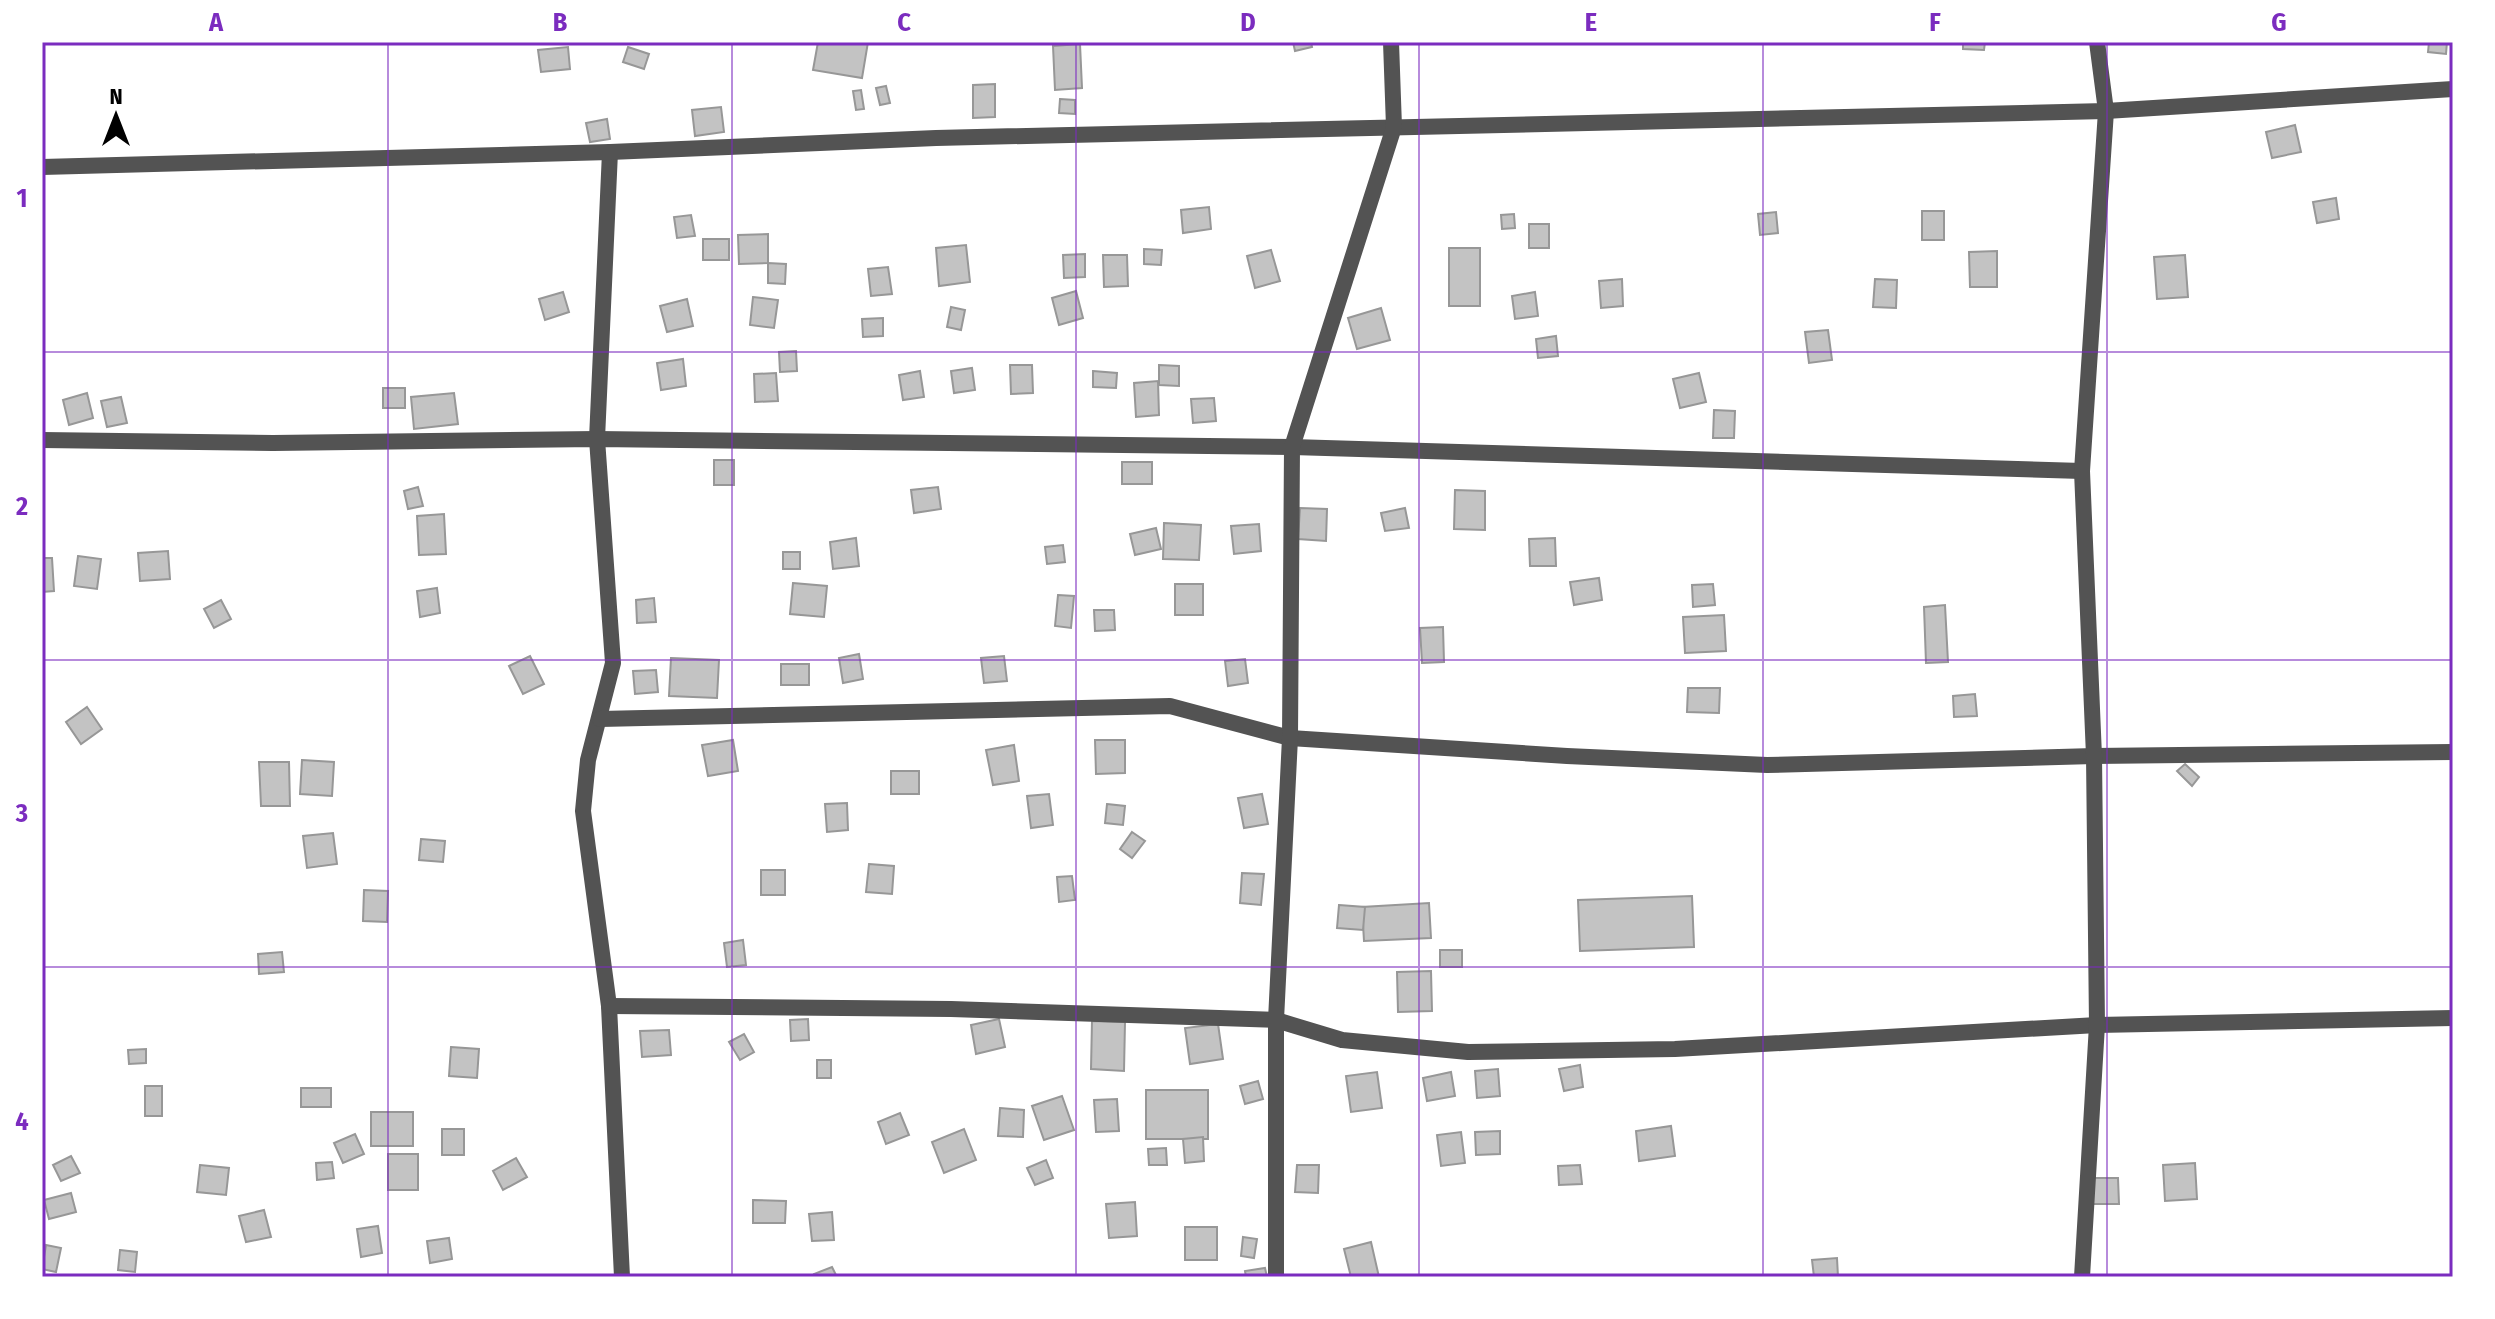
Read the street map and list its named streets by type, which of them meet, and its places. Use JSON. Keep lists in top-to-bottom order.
{
  "north": "top",
  "grid": {
    "columns": [
      "A",
      "B",
      "C",
      "D",
      "E",
      "F",
      "G"
    ],
    "rows": [
      "1",
      "2",
      "3",
      "4"
    ]
  }
}
